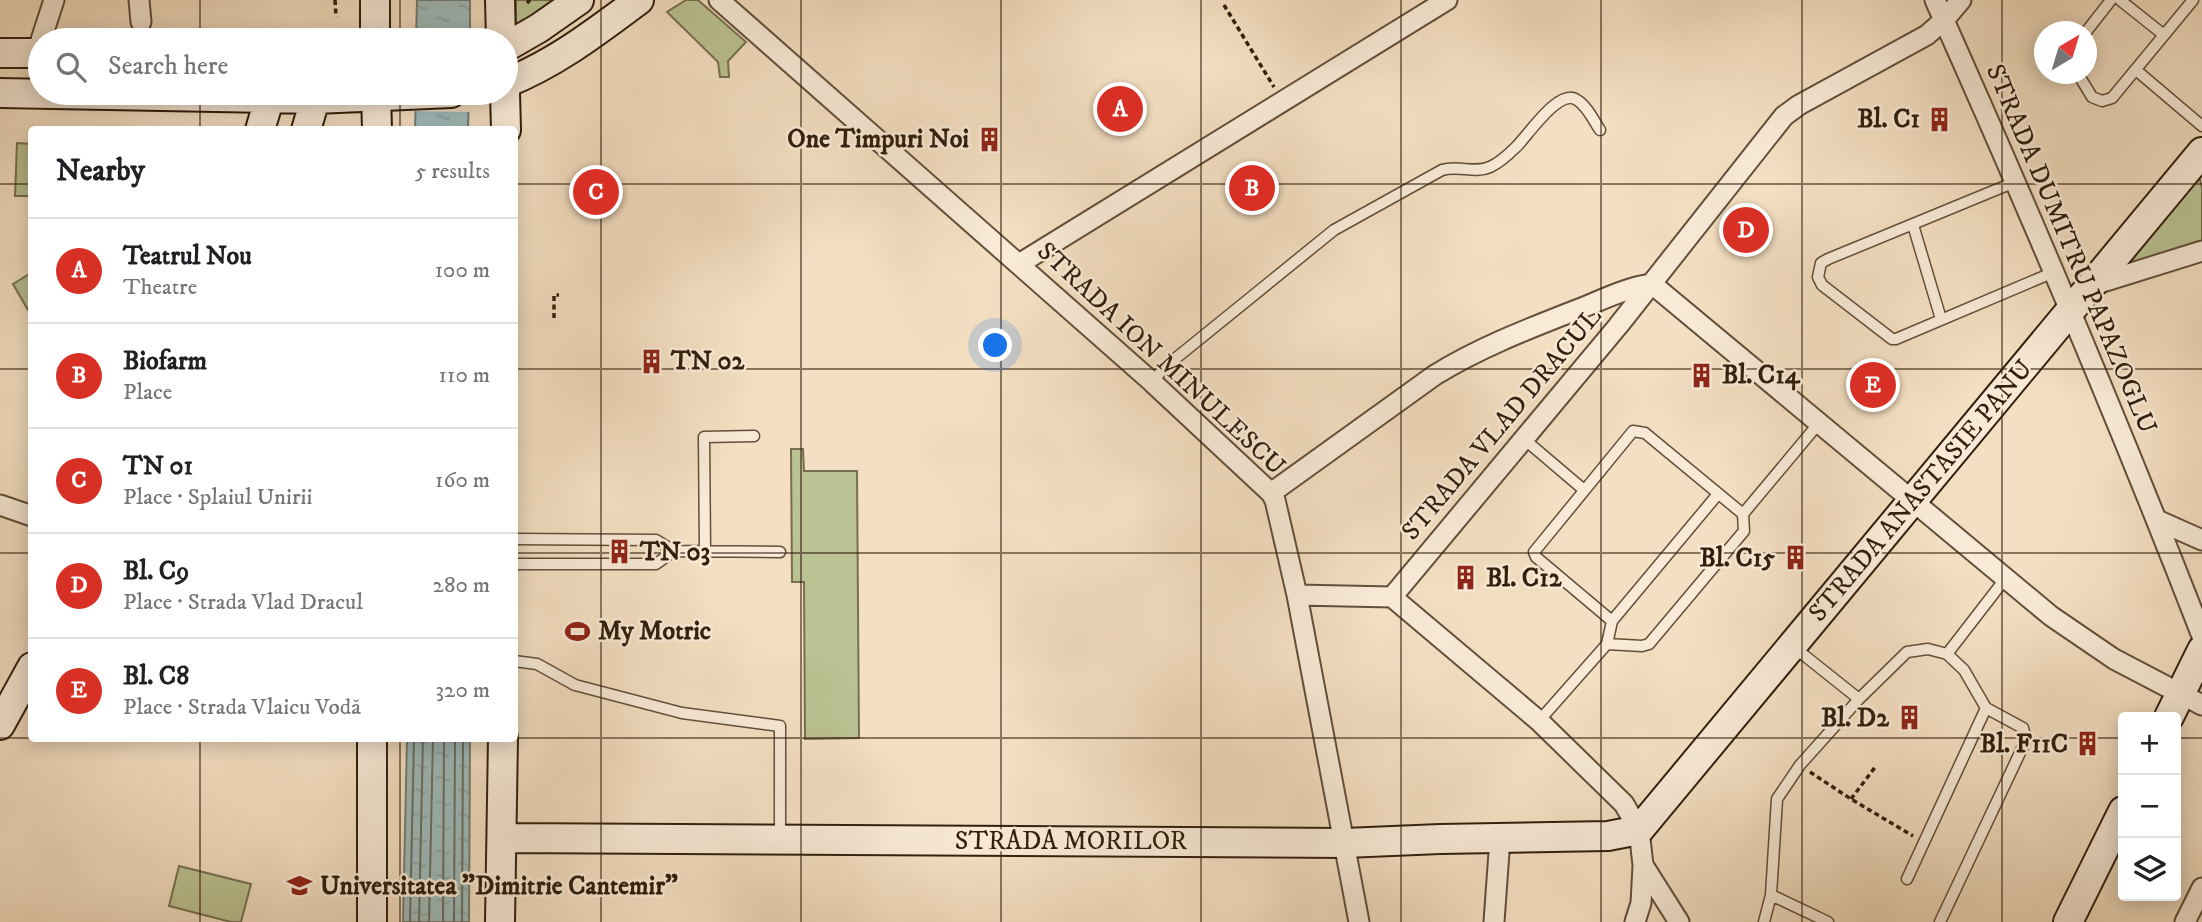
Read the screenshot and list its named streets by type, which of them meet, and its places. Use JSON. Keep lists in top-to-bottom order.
{
  "streets": {
    "street": [
      "STRADA DUMITRU PAPAZOGLU",
      "STRADA ION MINULESCU",
      "STRADA VLAD DRACUL",
      "STRADA ANASTASIE PANU",
      "STRADA MORILOR"
    ]
  },
  "crossings": [
    ["STRADA DUMITRU PAPAZOGLU", "STRADA VLAD DRACUL"],
    ["STRADA DUMITRU PAPAZOGLU", "STRADA ANASTASIE PANU"],
    ["STRADA ION MINULESCU", "STRADA VLAD DRACUL"],
    ["STRADA ION MINULESCU", "STRADA MORILOR"],
    ["STRADA ANASTASIE PANU", "STRADA MORILOR"]
  ],
  "places": {
    "building": [
      "Bl. C1",
      "One Timpuri Noi",
      "TN 02",
      "Bl. C14",
      "TN 03",
      "Bl. C15",
      "Bl. C12",
      "Bl. D2",
      "Bl. F11C"
    ],
    "sports": ["My Motric"],
    "school or university": ["Universitatea \"Dimitrie Cantemir\""]
  },
  "north": "top right",
  "page": {
    "search": "Search here",
    "pins": [
      "A",
      "B",
      "C",
      "D",
      "E"
    ],
    "heading": ["Nearby", "5 results"],
    "list": [
      {
        "mark": "A",
        "name": "Teatrul Nou",
        "note": "Theatre",
        "value": "100 m"
      },
      {
        "mark": "B",
        "name": "Biofarm",
        "note": "Place",
        "value": "110 m"
      },
      {
        "mark": "C",
        "name": "TN 01",
        "note": "Place · Splaiul Unirii",
        "value": "160 m"
      },
      {
        "mark": "D",
        "name": "Bl. C9",
        "note": "Place · Strada Vlad Dracul",
        "value": "280 m"
      },
      {
        "mark": "E",
        "name": "Bl. C8",
        "note": "Place · Strada Vlaicu Vodă",
        "value": "320 m"
      }
    ],
    "map_buttons": ["+", "−"]
  }
}
